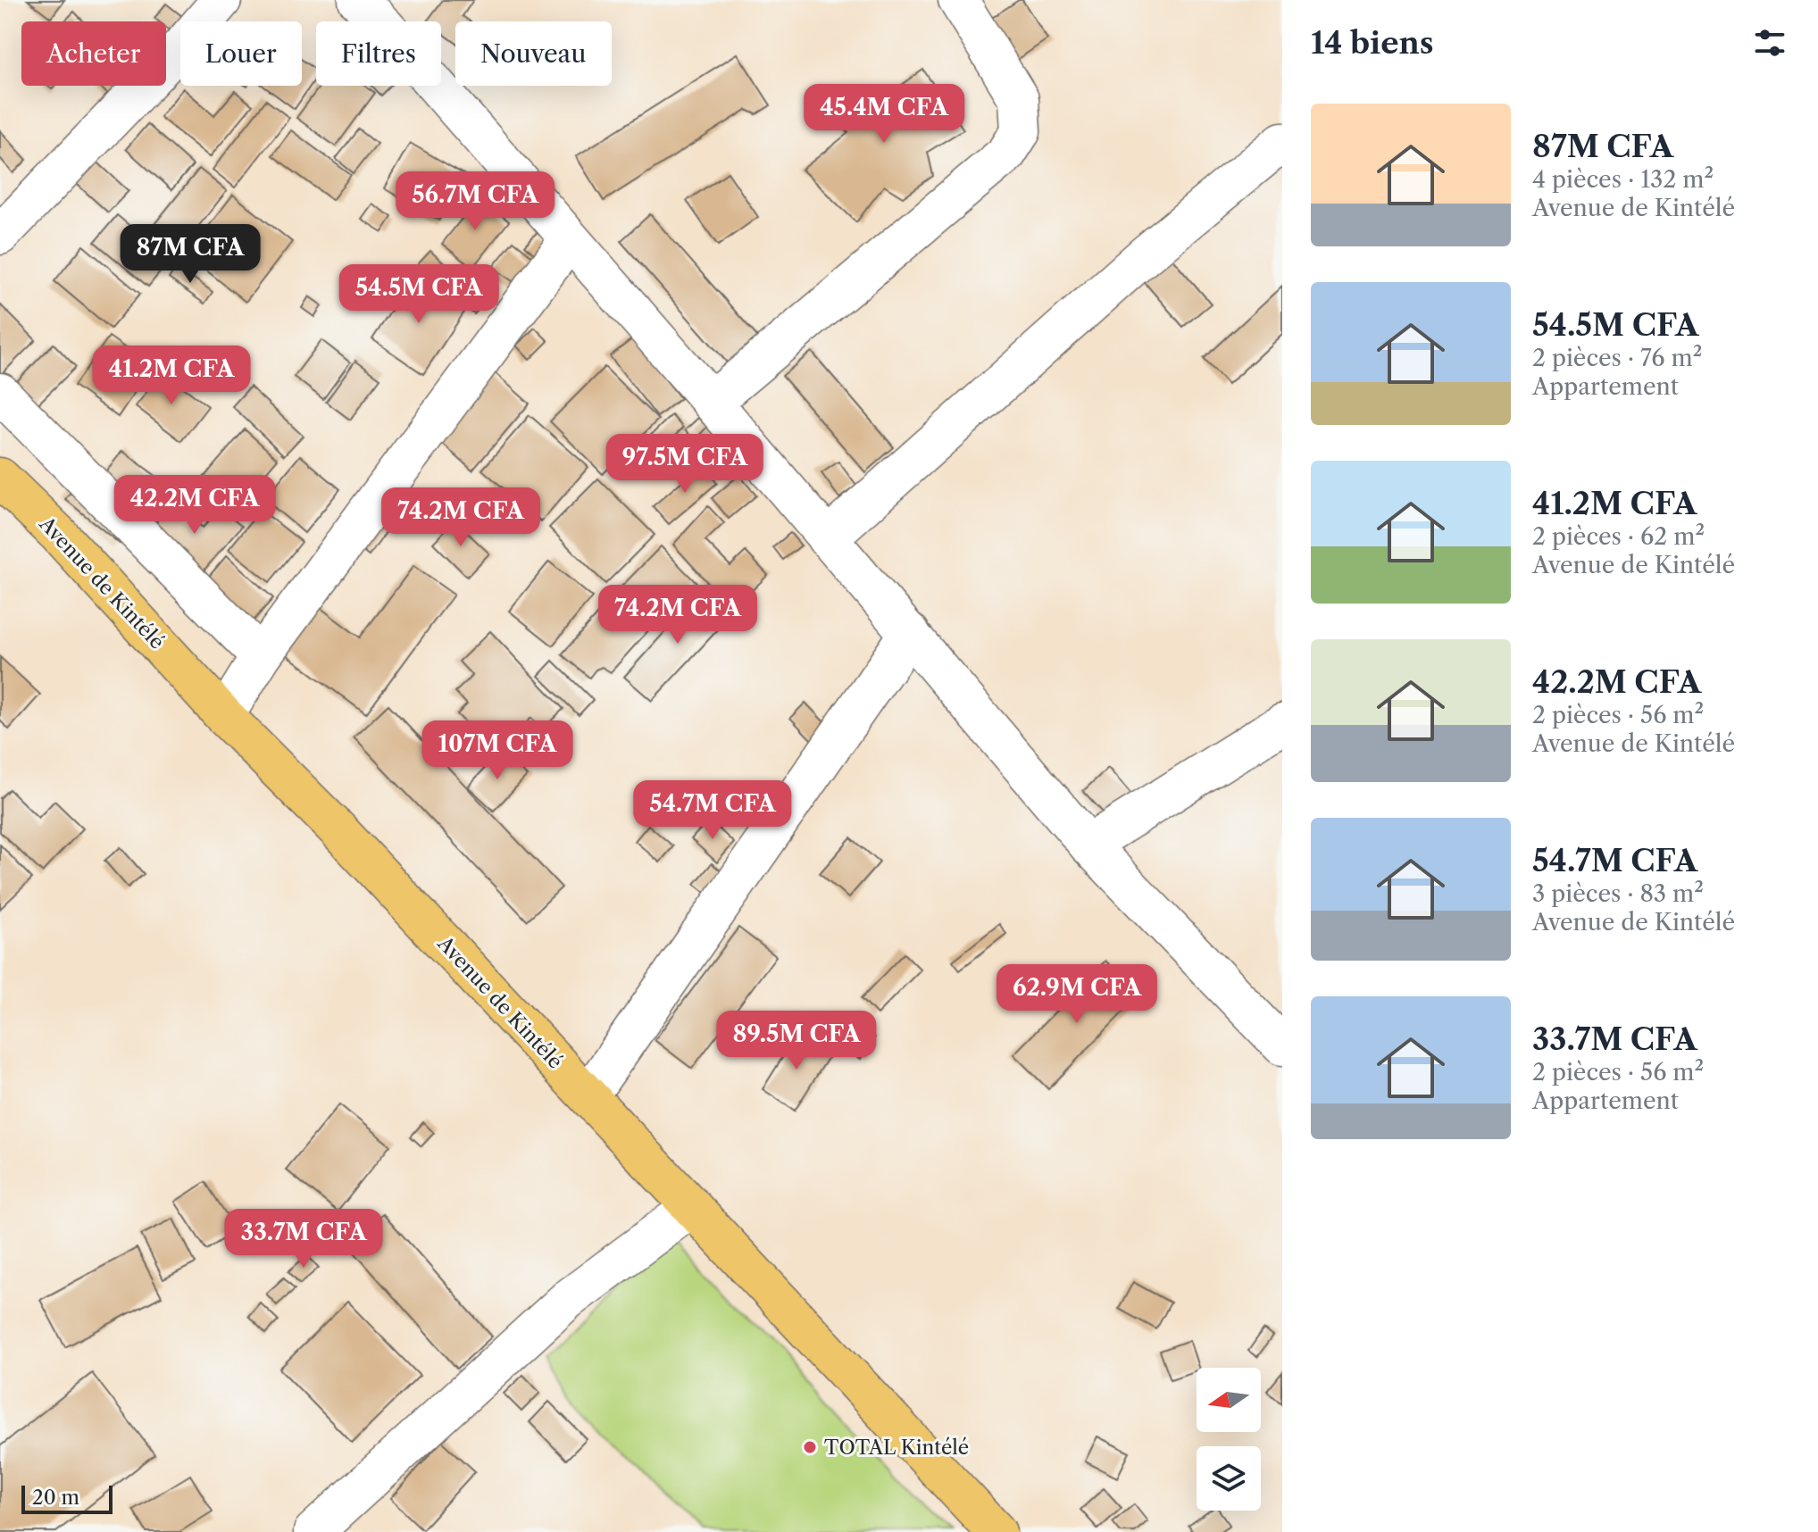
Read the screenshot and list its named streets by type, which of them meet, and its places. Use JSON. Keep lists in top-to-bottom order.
{
  "streets": {
    "main road": ["Avenue de Kintélé"]
  },
  "places": ["TOTAL Kintélé"],
  "scale_bar": "20 m",
  "north": "left",
  "page": {
    "heading": "14 biens",
    "chip": [
      "Acheter",
      "Louer",
      "Filtres",
      "Nouveau"
    ],
    "price": [
      "45.4M CFA",
      "56.7M CFA",
      "87M CFA",
      "54.5M CFA",
      "41.2M CFA",
      "97.5M CFA",
      "42.2M CFA",
      "74.2M CFA",
      "74.2M CFA",
      "107M CFA",
      "54.7M CFA",
      "62.9M CFA",
      "89.5M CFA",
      "33.7M CFA"
    ],
    "list": [
      {
        "name": "87M CFA",
        "note": "4 pièces · 132 m² · Avenue de Kintélé"
      },
      {
        "name": "54.5M CFA",
        "note": "2 pièces · 76 m² · Appartement"
      },
      {
        "name": "41.2M CFA",
        "note": "2 pièces · 62 m² · Avenue de Kintélé"
      },
      {
        "name": "42.2M CFA",
        "note": "2 pièces · 56 m² · Avenue de Kintélé"
      },
      {
        "name": "54.7M CFA",
        "note": "3 pièces · 83 m² · Avenue de Kintélé"
      },
      {
        "name": "33.7M CFA",
        "note": "2 pièces · 56 m² · Appartement"
      }
    ],
    "scale": "20 m"
  }
}
